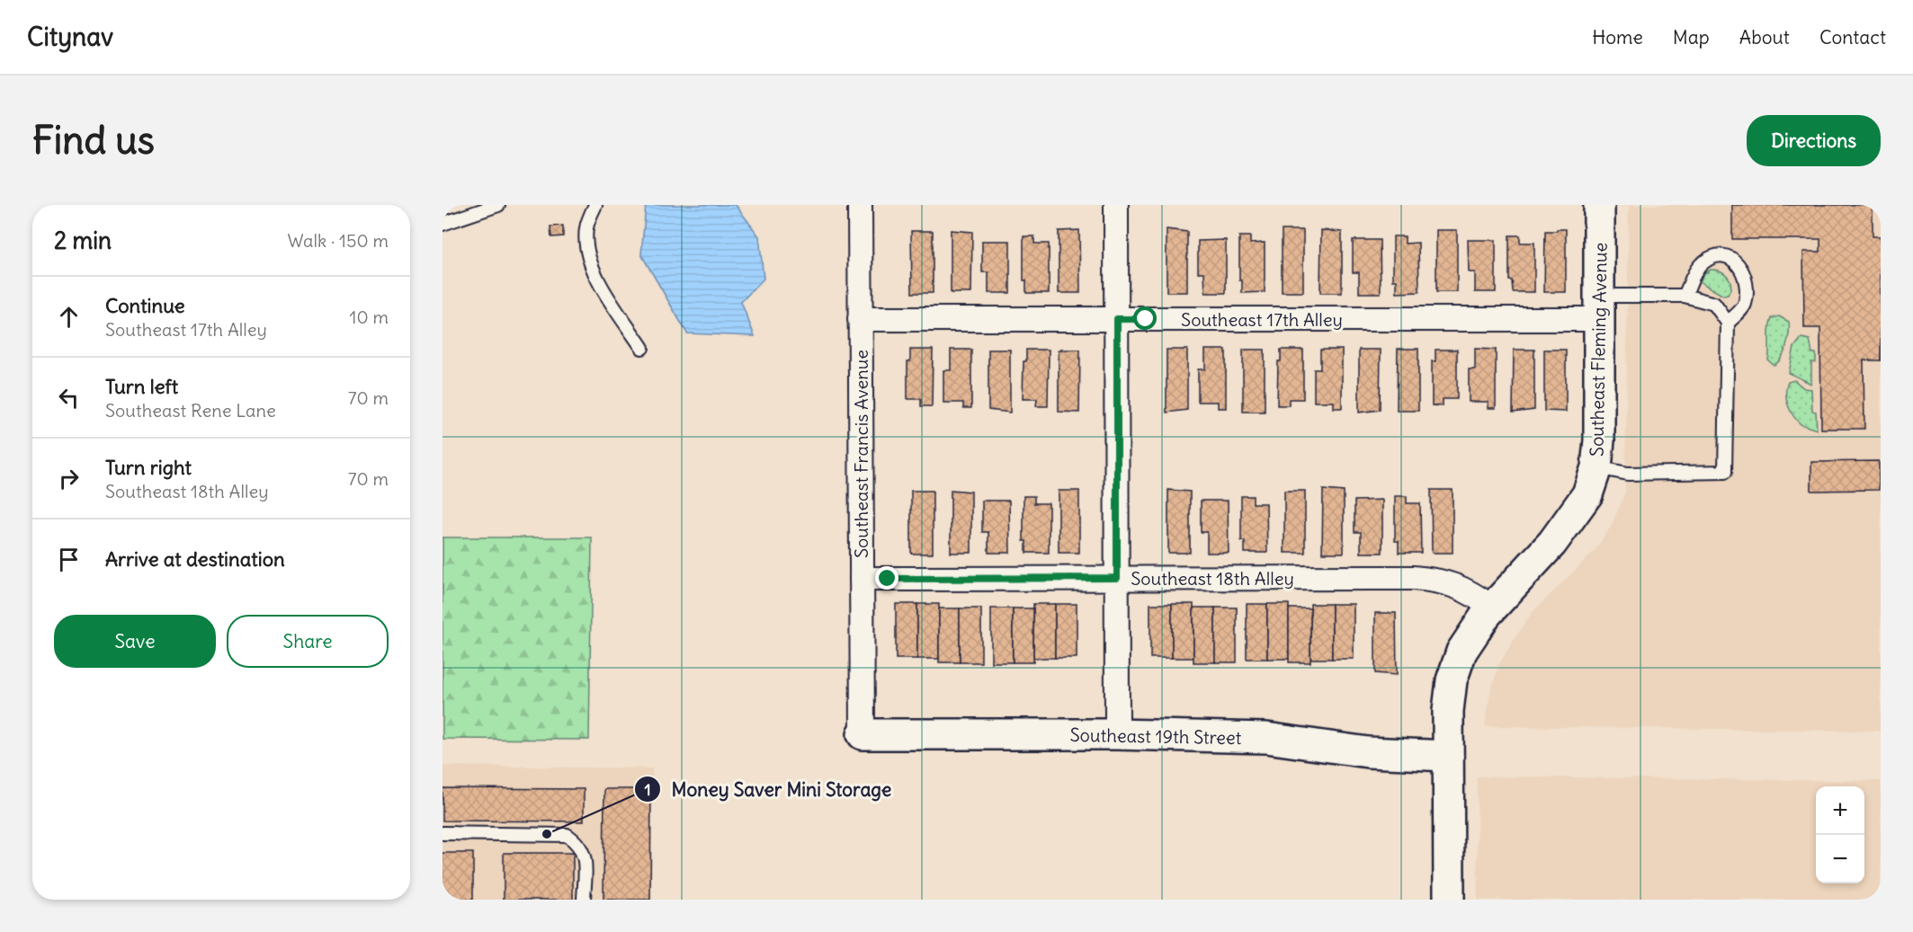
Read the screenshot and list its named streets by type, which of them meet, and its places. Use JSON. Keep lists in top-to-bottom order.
{
  "streets": {
    "street": [
      "Southeast 17th Alley",
      "Southeast Fleming Avenue",
      "Southeast Francis Avenue",
      "Southeast 18th Alley",
      "Southeast 19th Street"
    ]
  },
  "crossings": [
    ["Southeast 17th Alley", "Southeast Fleming Avenue"],
    ["Southeast 17th Alley", "Southeast Francis Avenue"],
    ["Southeast Fleming Avenue", "Southeast 18th Alley"],
    ["Southeast Fleming Avenue", "Southeast 19th Street"],
    ["Southeast Francis Avenue", "Southeast 18th Alley"],
    ["Southeast Francis Avenue", "Southeast 19th Street"]
  ],
  "places": ["Money Saver Mini Storage"],
  "page": {
    "header": "Citynav",
    "nav": [
      "Home",
      "Map",
      "About",
      "Contact"
    ],
    "buttons": [
      "Directions",
      ["Save", "Share"]
    ],
    "title": "Find us",
    "heading": ["2 min", "Walk · 150 m"],
    "list": [
      ["Continue", "Southeast 17th Alley", "10 m"],
      ["Turn left", "Southeast Rene Lane", "70 m"],
      ["Turn right", "Southeast 18th Alley", "70 m"],
      "Arrive at destination"
    ],
    "map_buttons": ["+", "−"]
  }
}
